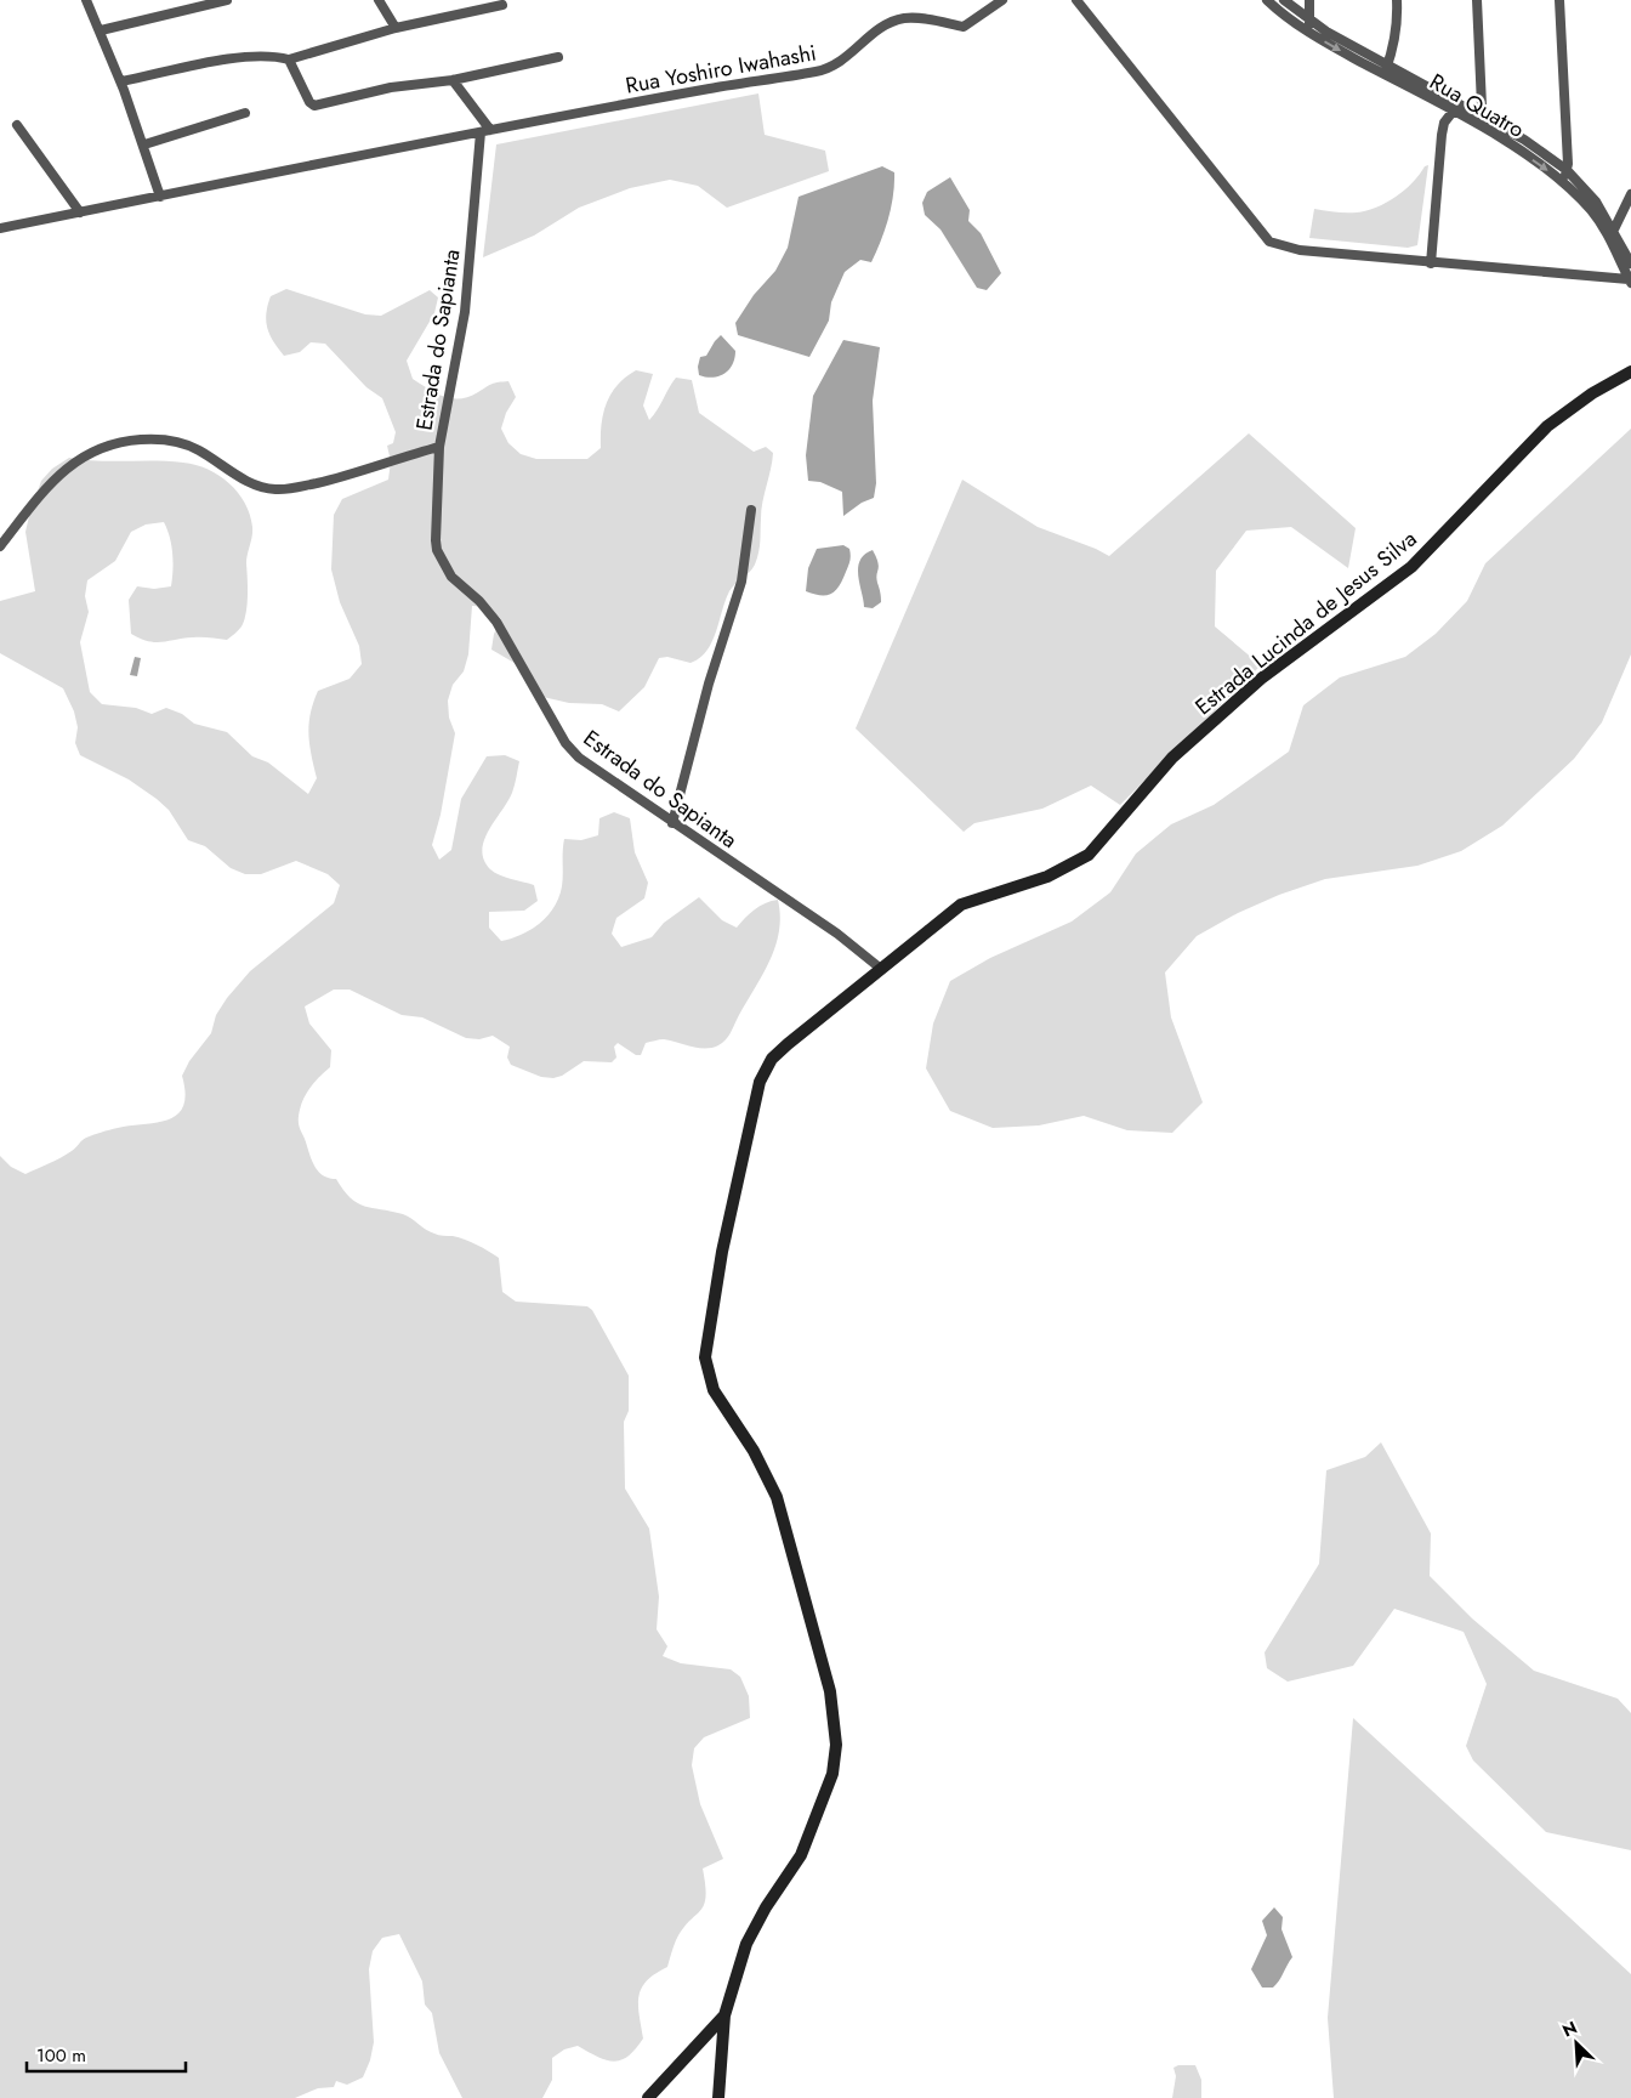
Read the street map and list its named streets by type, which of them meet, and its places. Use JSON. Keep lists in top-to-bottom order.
{
  "streets": {
    "main road": ["Estrada Lucinda de Jesus Silva"],
    "street": ["Rua Yoshiro Iwahashi", "Rua Quatro", "Estrada do Sapianta"]
  },
  "crossings": [
    ["Rua Yoshiro Iwahashi", "Estrada do Sapianta"],
    ["Estrada do Sapianta", "Estrada Lucinda de Jesus Silva"]
  ],
  "scale_bar": "100 m",
  "north": "top left"
}
